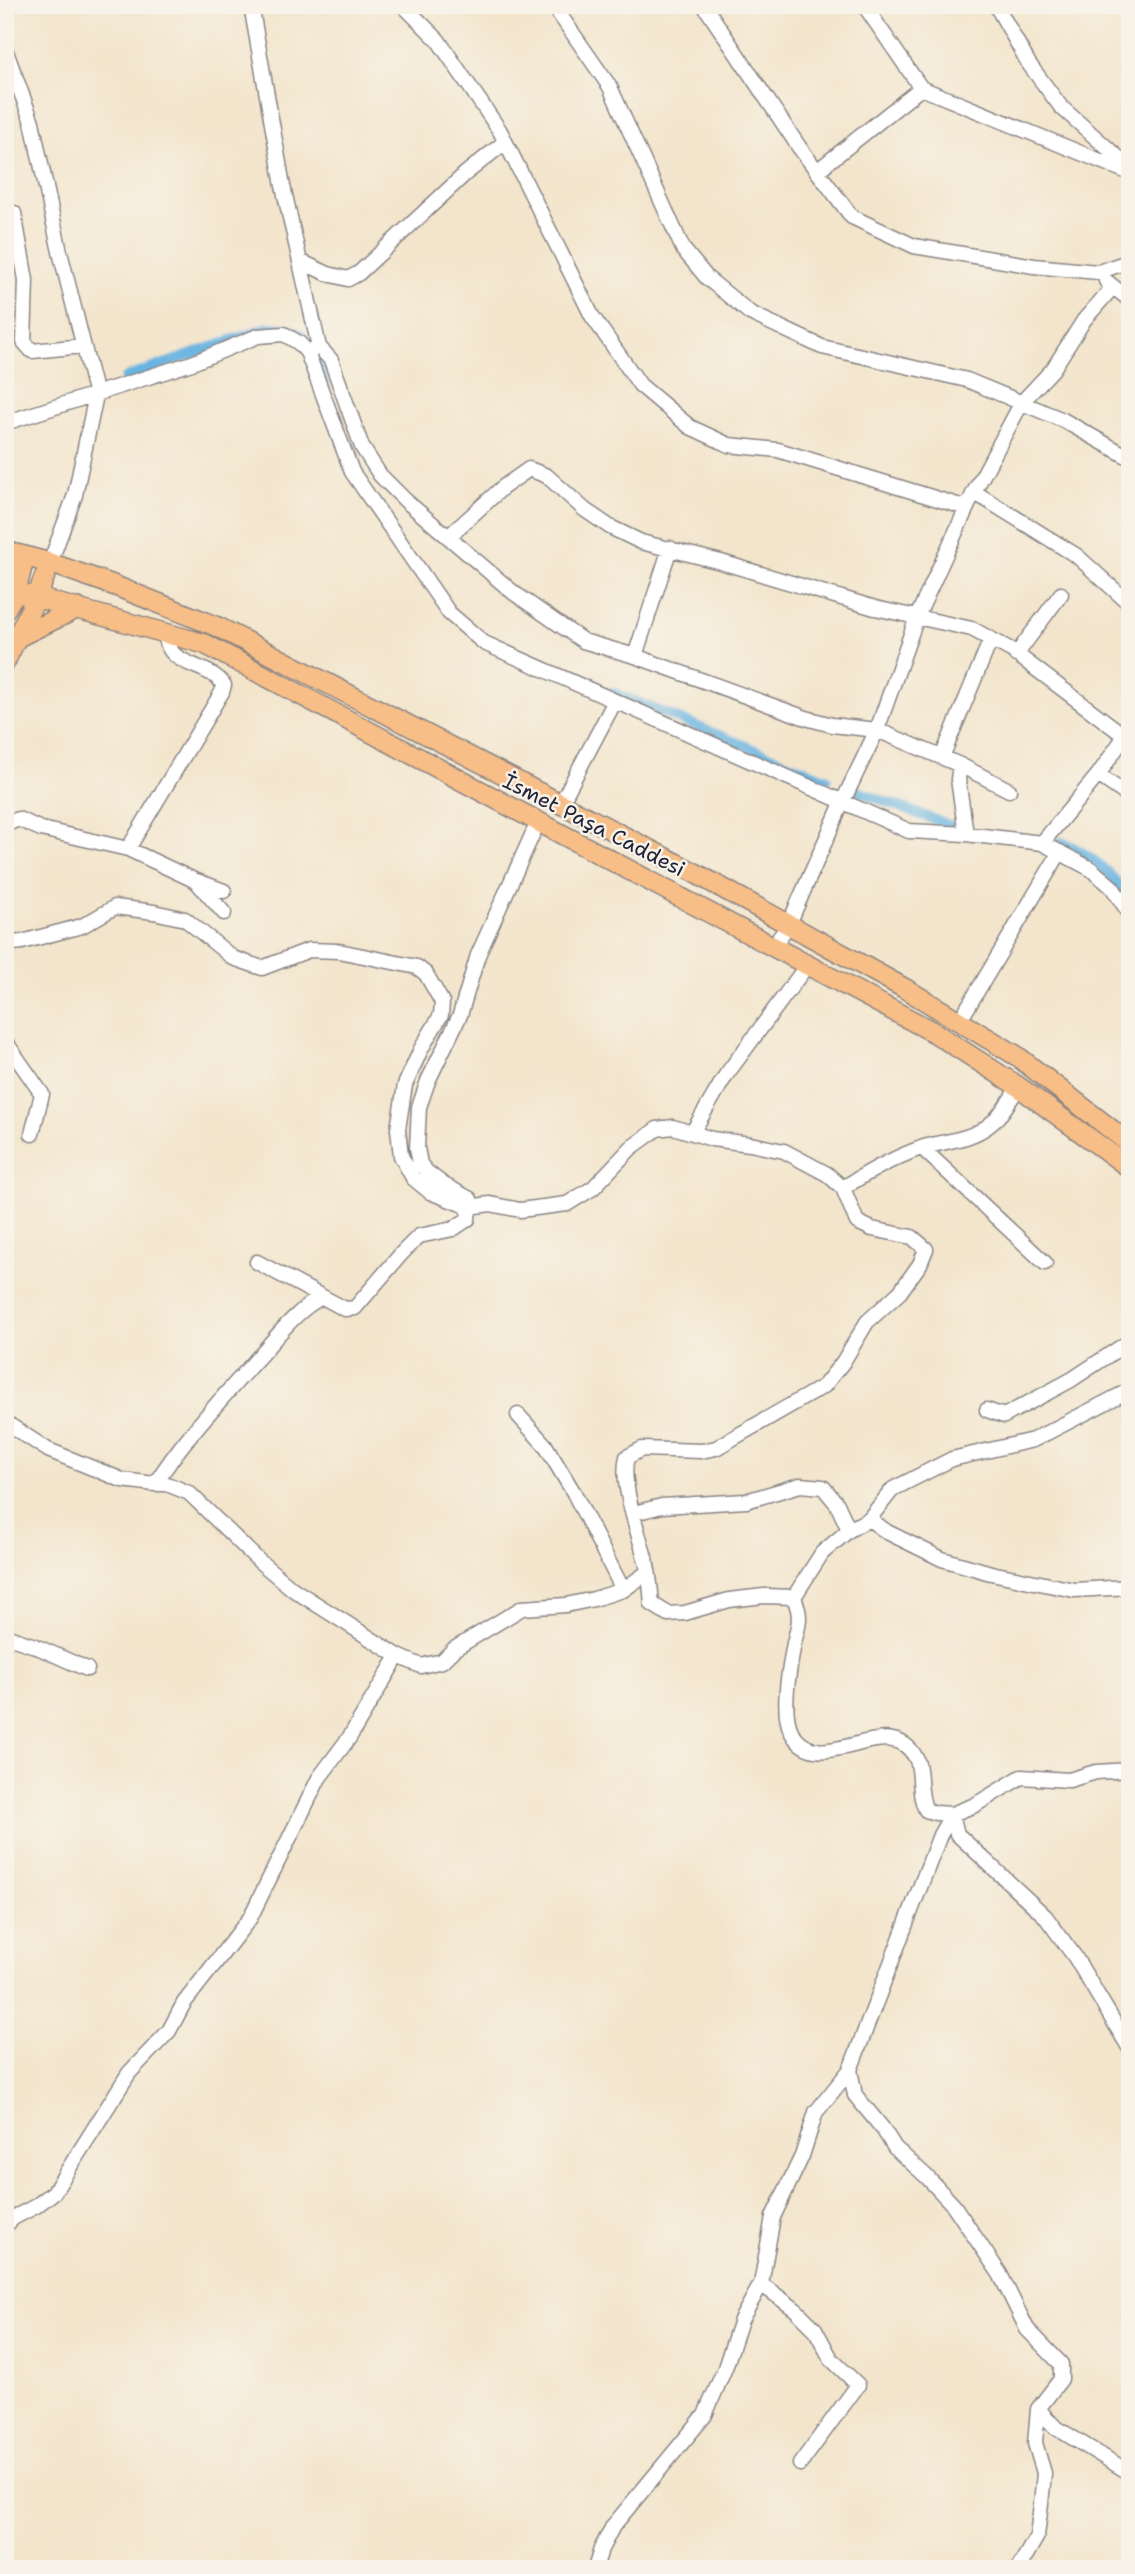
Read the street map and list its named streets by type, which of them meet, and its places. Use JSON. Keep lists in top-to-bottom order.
{
  "streets": {
    "main road": ["İsmet Paşa Caddesi"]
  }
}
